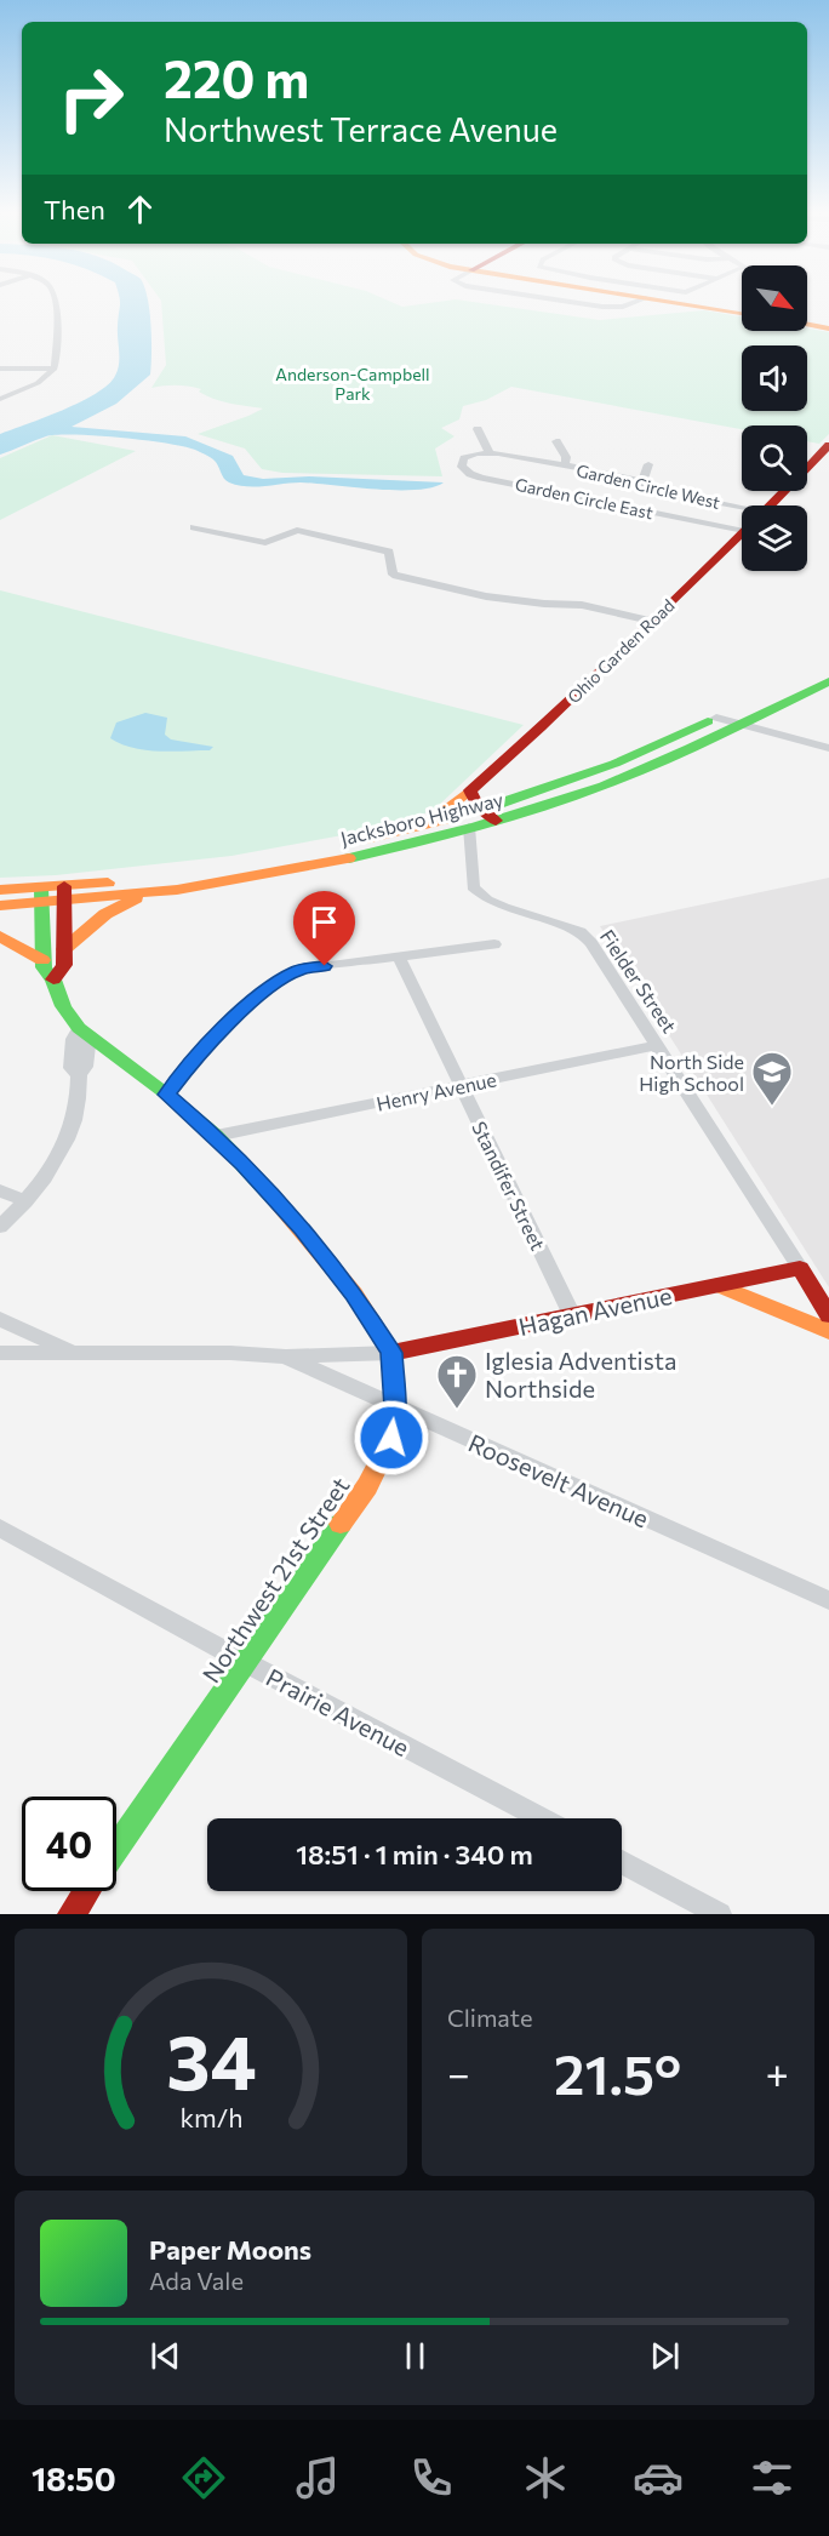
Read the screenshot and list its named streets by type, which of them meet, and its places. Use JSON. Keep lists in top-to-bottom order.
{
  "streets": {
    "street": [
      "Garden Circle West",
      "Garden Circle East",
      "Ohio Garden Road",
      "Jacksboro Highway",
      "Fielder Street",
      "Henry Avenue",
      "Standifer Street",
      "Hagan Avenue",
      "Roosevelt Avenue",
      "Northwest 21st Street",
      "Prairie Avenue"
    ]
  },
  "crossings": [
    ["Garden Circle West", "Garden Circle East"],
    ["Ohio Garden Road", "Jacksboro Highway"],
    ["Jacksboro Highway", "Fielder Street"],
    ["Jacksboro Highway", "Northwest 21st Street"],
    ["Fielder Street", "Henry Avenue"],
    ["Fielder Street", "Hagan Avenue"],
    ["Henry Avenue", "Standifer Street"],
    ["Henry Avenue", "Northwest 21st Street"],
    ["Standifer Street", "Hagan Avenue"],
    ["Hagan Avenue", "Northwest 21st Street"],
    ["Roosevelt Avenue", "Northwest 21st Street"],
    ["Northwest 21st Street", "Prairie Avenue"]
  ],
  "parks": ["Anderson-Campbell Park"],
  "places": {
    "school or university": ["North Side High School"],
    "church": ["Iglesia Adventista Northside"]
  },
  "north": "bottom right",
  "page": {
    "turn": ["220 m", "Northwest Terrace Avenue"],
    "then": "Then",
    "limit": "40",
    "trip": "18:51 · 1 min · 340 m",
    "tile": "Climate",
    "heat": ["−", "21.5°", "+"],
    "song": ["Paper Moons", "Ada Vale"],
    "tabs": "18:50",
    "gauge": ["34", "km/h"]
  }
}
